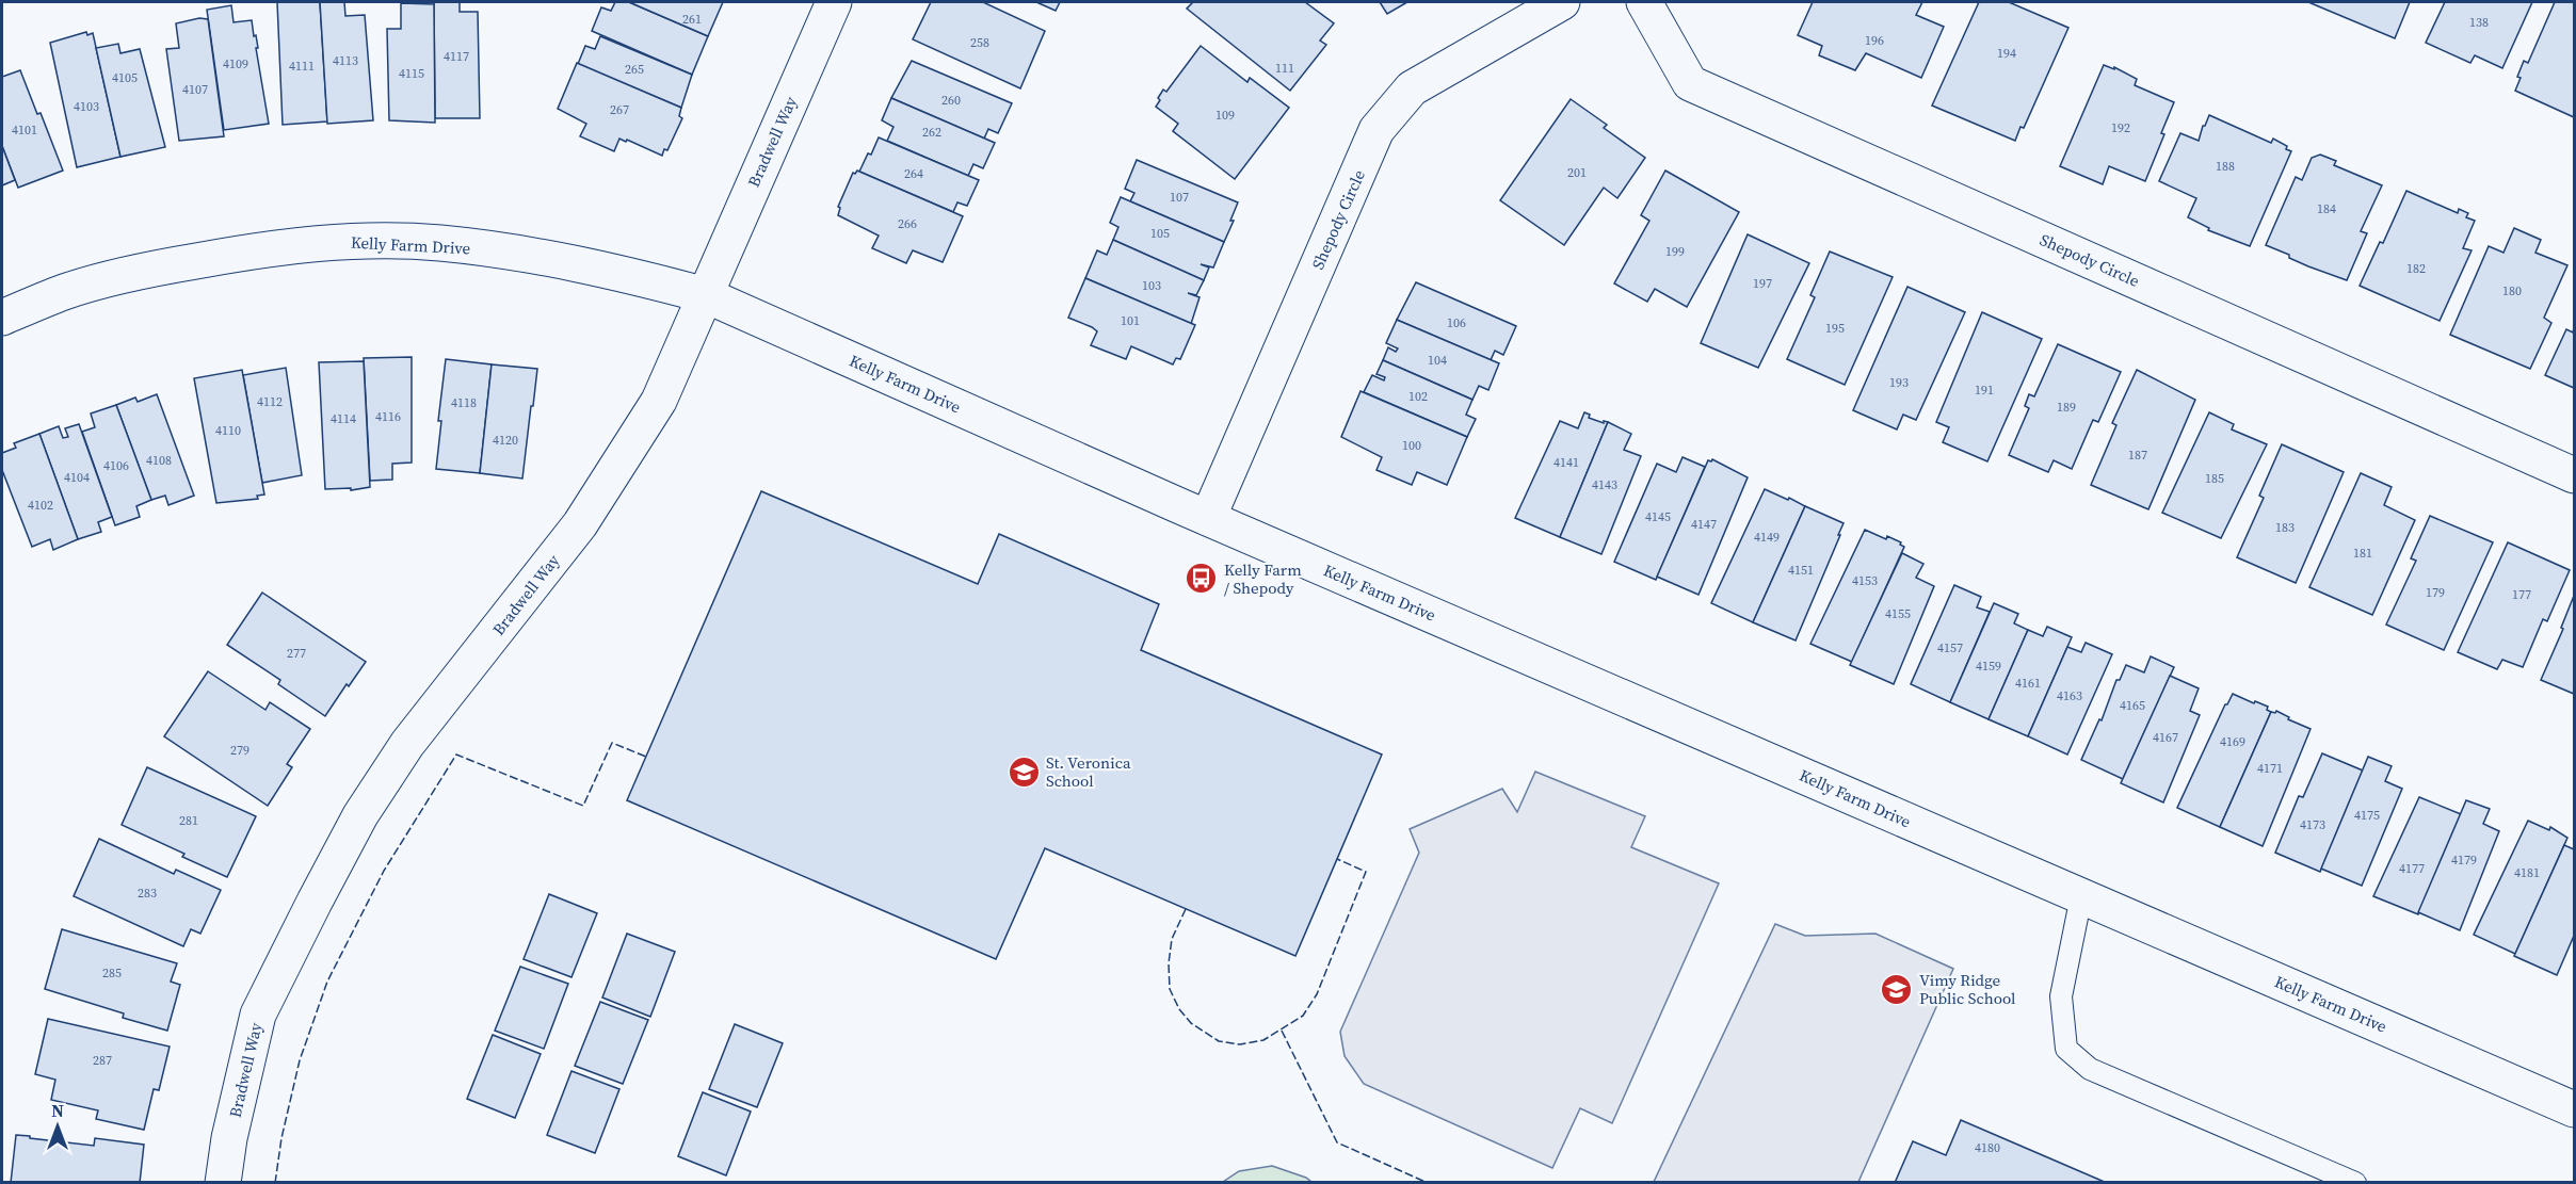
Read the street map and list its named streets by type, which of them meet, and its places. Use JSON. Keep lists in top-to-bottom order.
{
  "streets": {
    "street": ["Bradwell Way", "Shepody Circle", "Kelly Farm Drive"]
  },
  "crossings": [
    ["Bradwell Way", "Kelly Farm Drive"],
    ["Shepody Circle", "Kelly Farm Drive"]
  ],
  "places": {
    "bus stop": ["Kelly Farm / Shepody"],
    "school or university": ["St. Veronica School", "Vimy Ridge Public School"]
  },
  "house_numbers": [
    "261",
    "138",
    "196",
    "258",
    "194",
    "4117",
    "4113",
    "4109",
    "4111",
    "111",
    "265",
    "4115",
    "4105",
    "4107",
    "260",
    "4103",
    "267",
    "109",
    "192",
    "4101",
    "262",
    "188",
    "201",
    "264",
    "107",
    "184",
    "266",
    "105",
    "199",
    "182",
    "197",
    "103",
    "180",
    "101",
    "106",
    "195",
    "104",
    "193",
    "191",
    "102",
    "4112",
    "4118",
    "189",
    "4116",
    "4114",
    "4110",
    "4120",
    "100",
    "187",
    "4108",
    "4141",
    "4106",
    "4104",
    "185",
    "4143",
    "4102",
    "4145",
    "4147",
    "183",
    "4149",
    "181",
    "4151",
    "4153",
    "179",
    "177",
    "4155",
    "4157",
    "277",
    "4159",
    "4161",
    "4163",
    "4165",
    "4167",
    "4169",
    "279",
    "4171",
    "4175",
    "281",
    "4173",
    "4179",
    "4177",
    "4181",
    "283",
    "285",
    "287",
    "4180"
  ],
  "north": "top"
}
